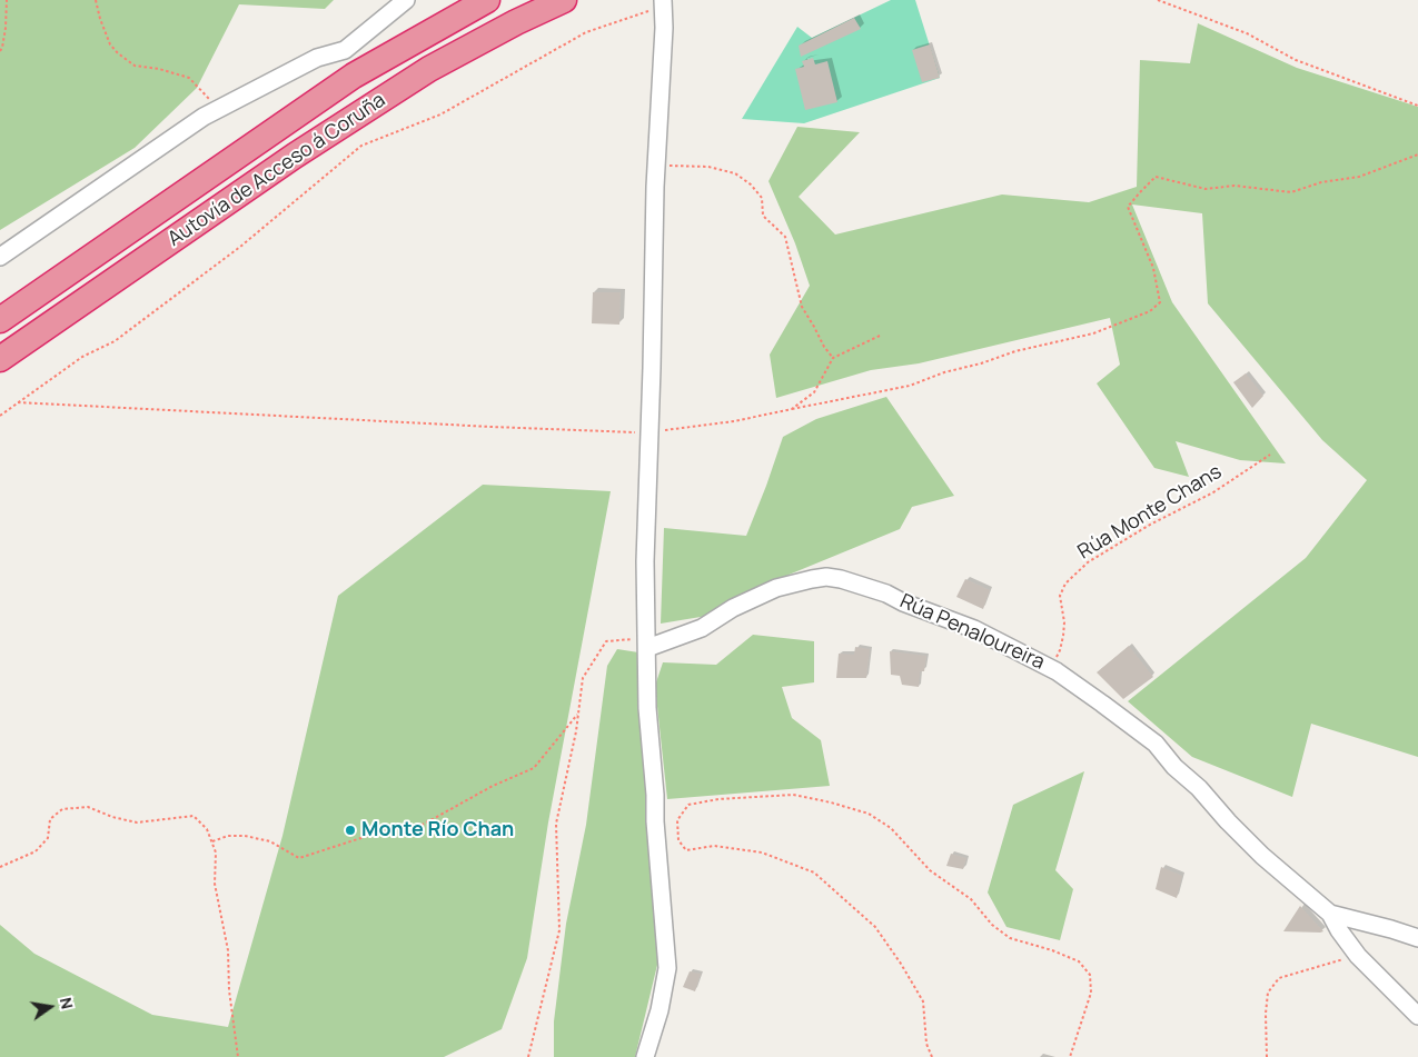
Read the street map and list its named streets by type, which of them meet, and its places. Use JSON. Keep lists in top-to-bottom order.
{
  "streets": {
    "highway": ["Autovía de Acceso á Coruña"],
    "street": ["Rúa Penaloureira"],
    "path": ["Rúa Monte Chans"]
  },
  "crossings": [
    ["Rúa Monte Chans", "Rúa Penaloureira"]
  ],
  "places": ["Monte Río Chan"],
  "north": "right"
}
